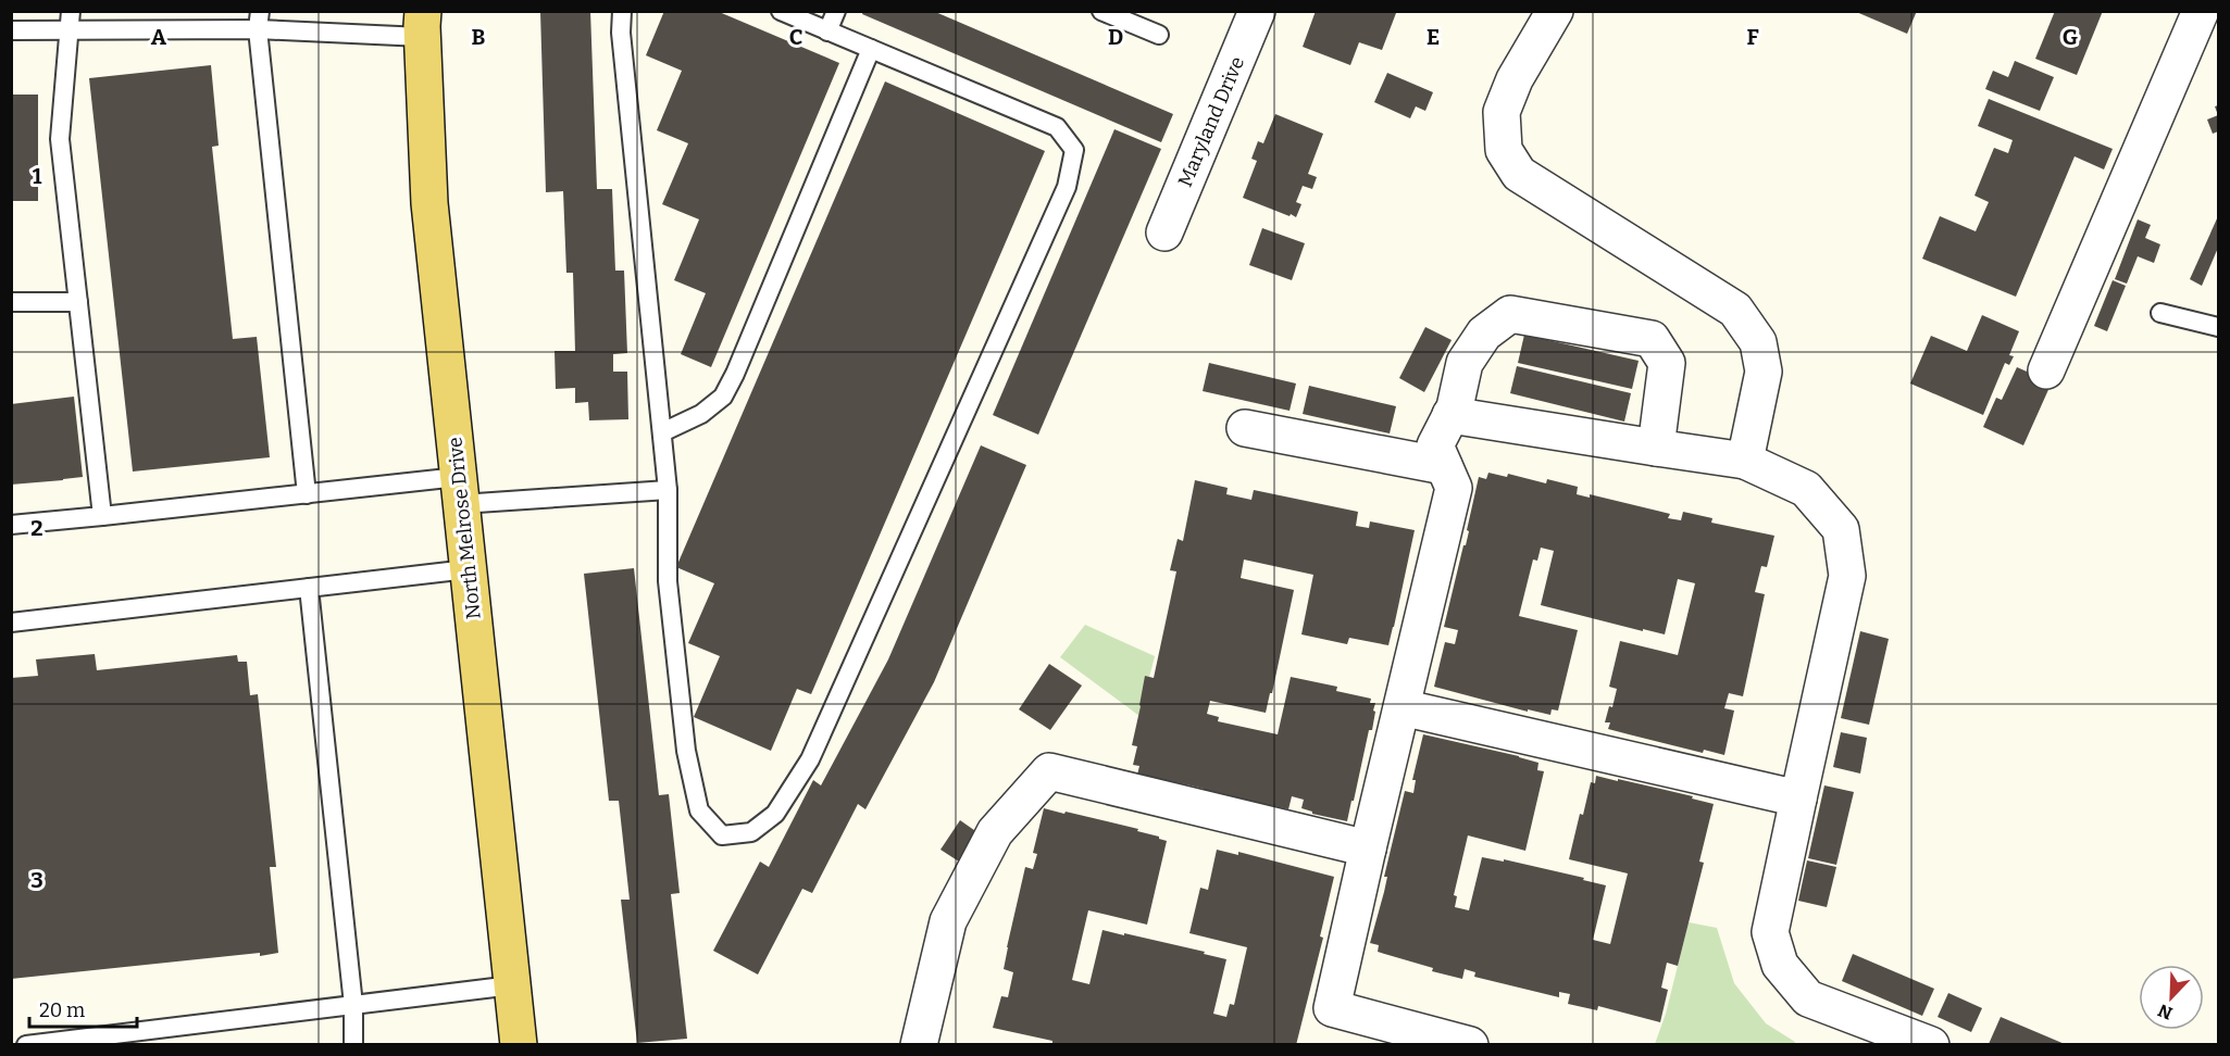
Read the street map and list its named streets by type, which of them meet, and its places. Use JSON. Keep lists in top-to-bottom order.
{
  "streets": {
    "main road": ["North Melrose Drive"],
    "street": ["Maryland Drive"]
  },
  "scale_bar": "20 m",
  "north": "bottom left",
  "grid": {
    "columns": [
      "A",
      "B",
      "C",
      "D",
      "E",
      "F",
      "G"
    ],
    "rows": ["1", "2", "3"]
  }
}
